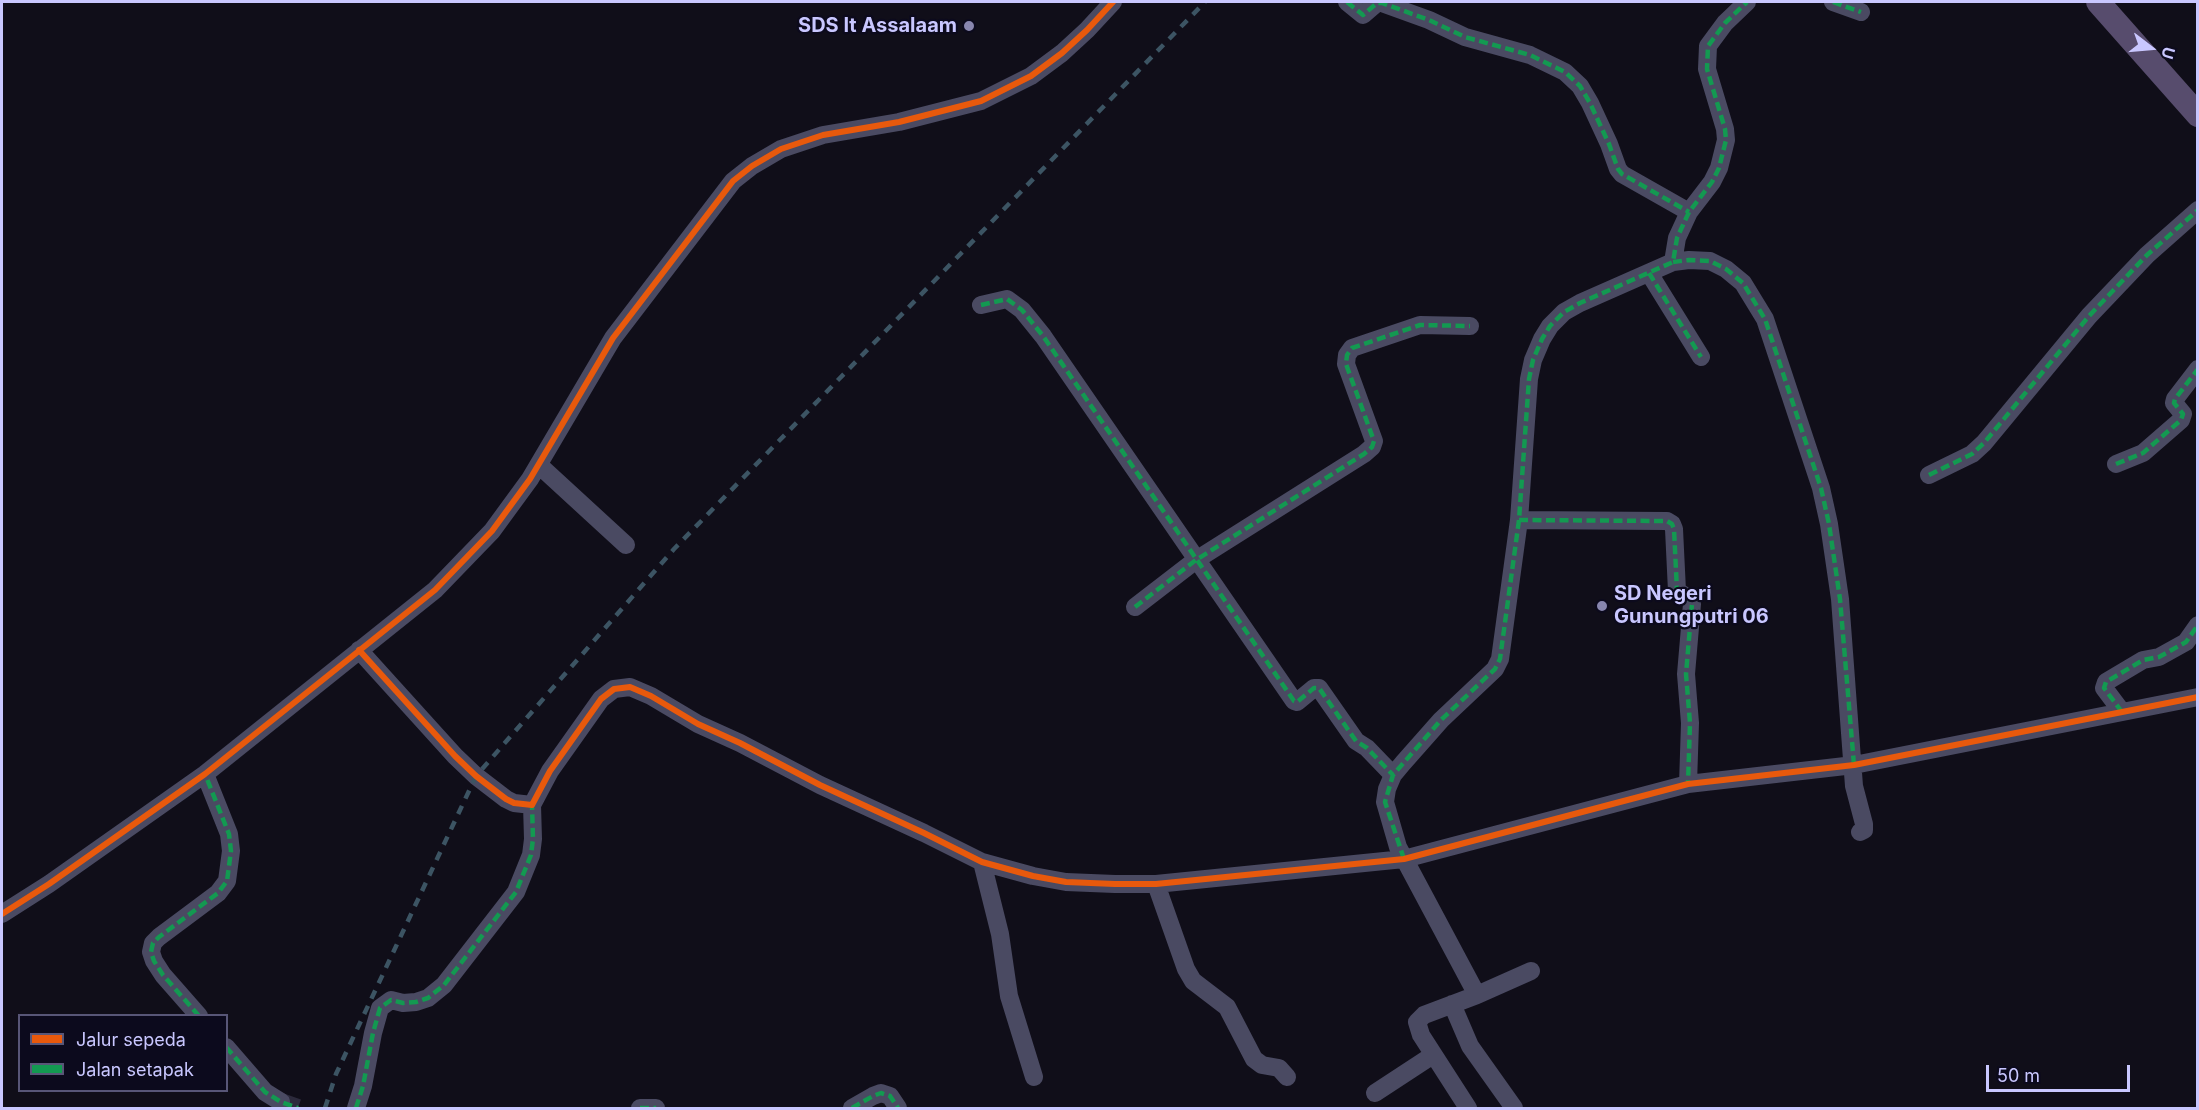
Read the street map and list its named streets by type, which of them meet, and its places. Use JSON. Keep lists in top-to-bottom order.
{
  "places": ["SDS It Assalaam", "SD Negeri Gunungputri 06"],
  "legend": ["Jalur sepeda", "Jalan setapak"],
  "scale_bar": "50 m",
  "north": "right"
}
